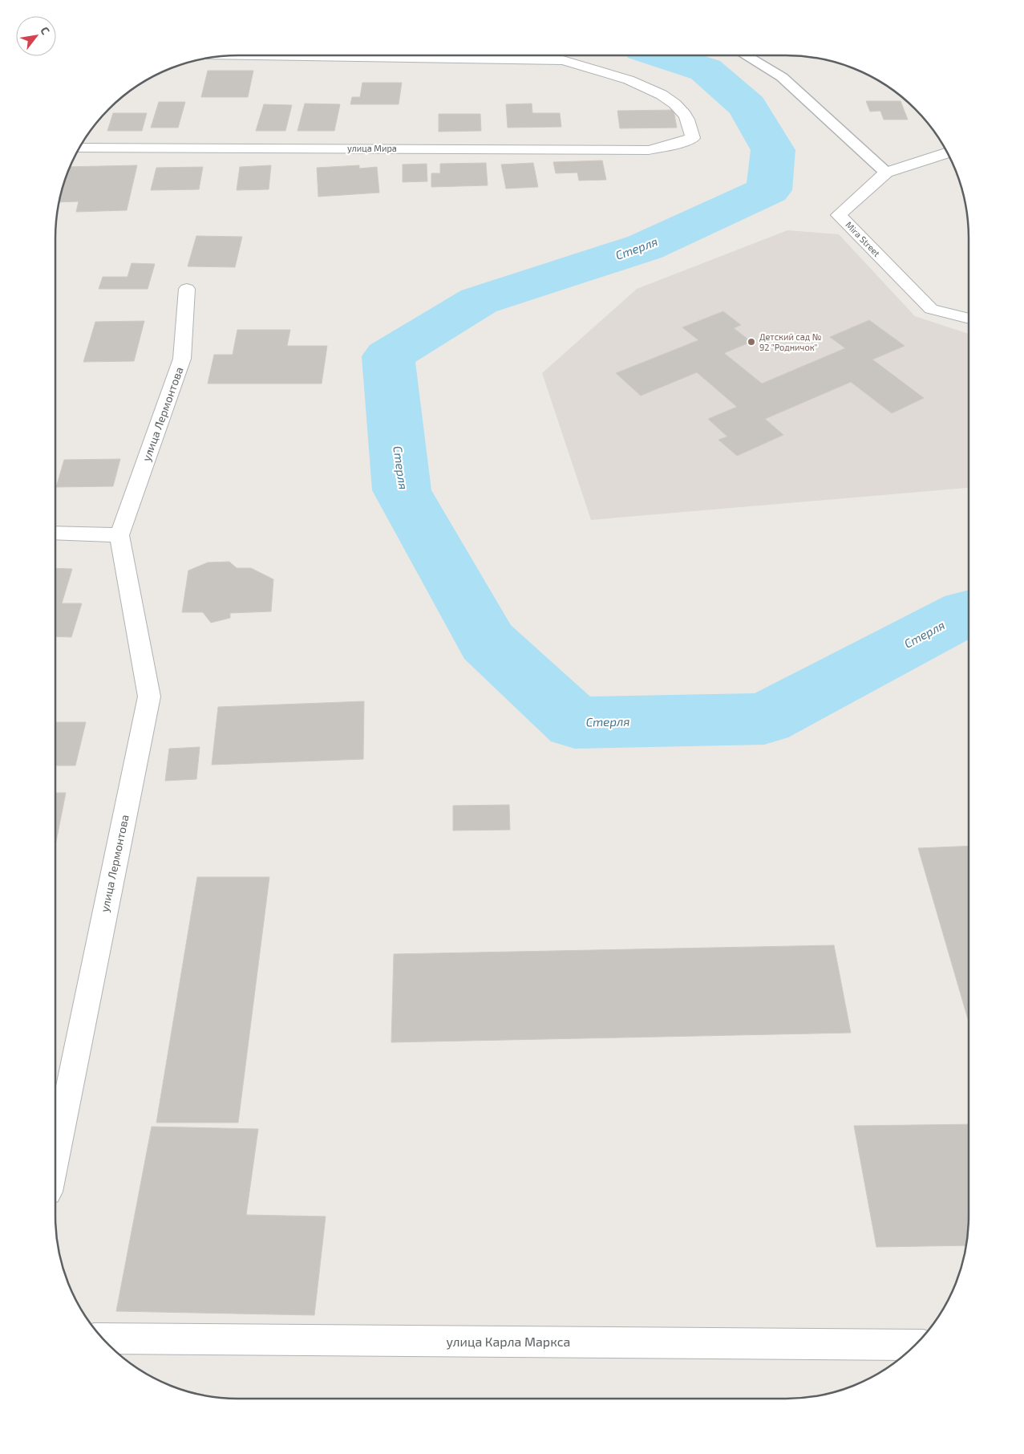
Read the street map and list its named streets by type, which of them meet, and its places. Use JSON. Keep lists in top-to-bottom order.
{
  "streets": {
    "street": [
      "улица Мира",
      "Mira Street",
      "улица Лермонтова",
      "улица Карла Маркса"
    ]
  },
  "water": ["Стерля"],
  "places": ["Детский сад № 92 \"Родничок\""],
  "north": "top right"
}
